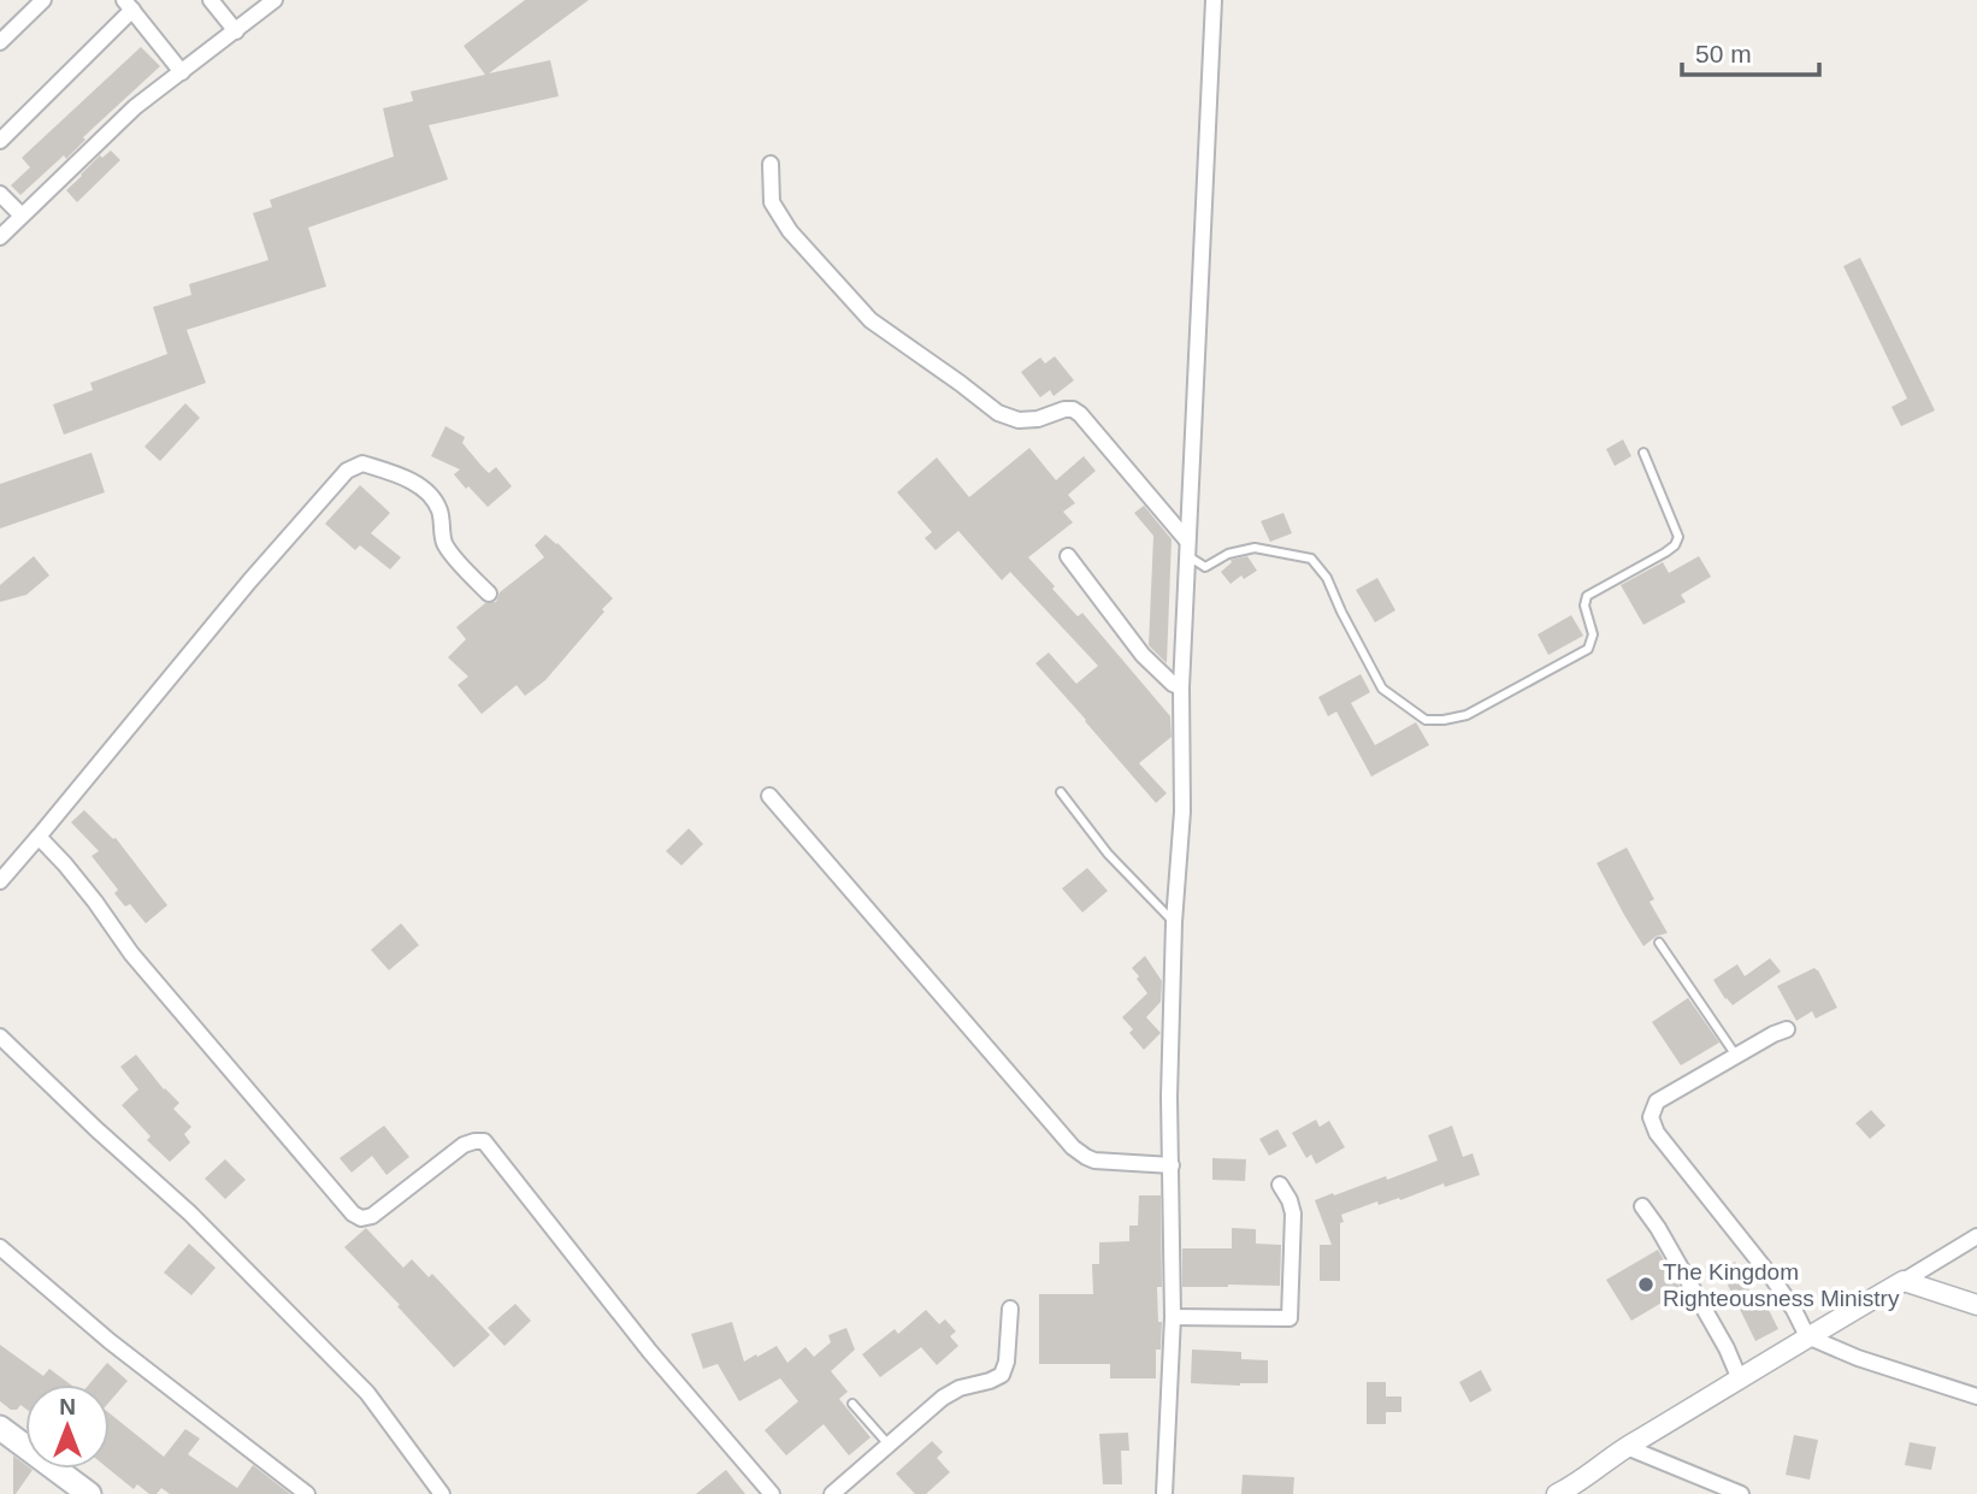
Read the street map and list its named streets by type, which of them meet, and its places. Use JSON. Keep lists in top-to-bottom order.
{
  "places": ["The Kingdom Righteousness Ministry"],
  "scale_bar": "50 m",
  "north": "top"
}
